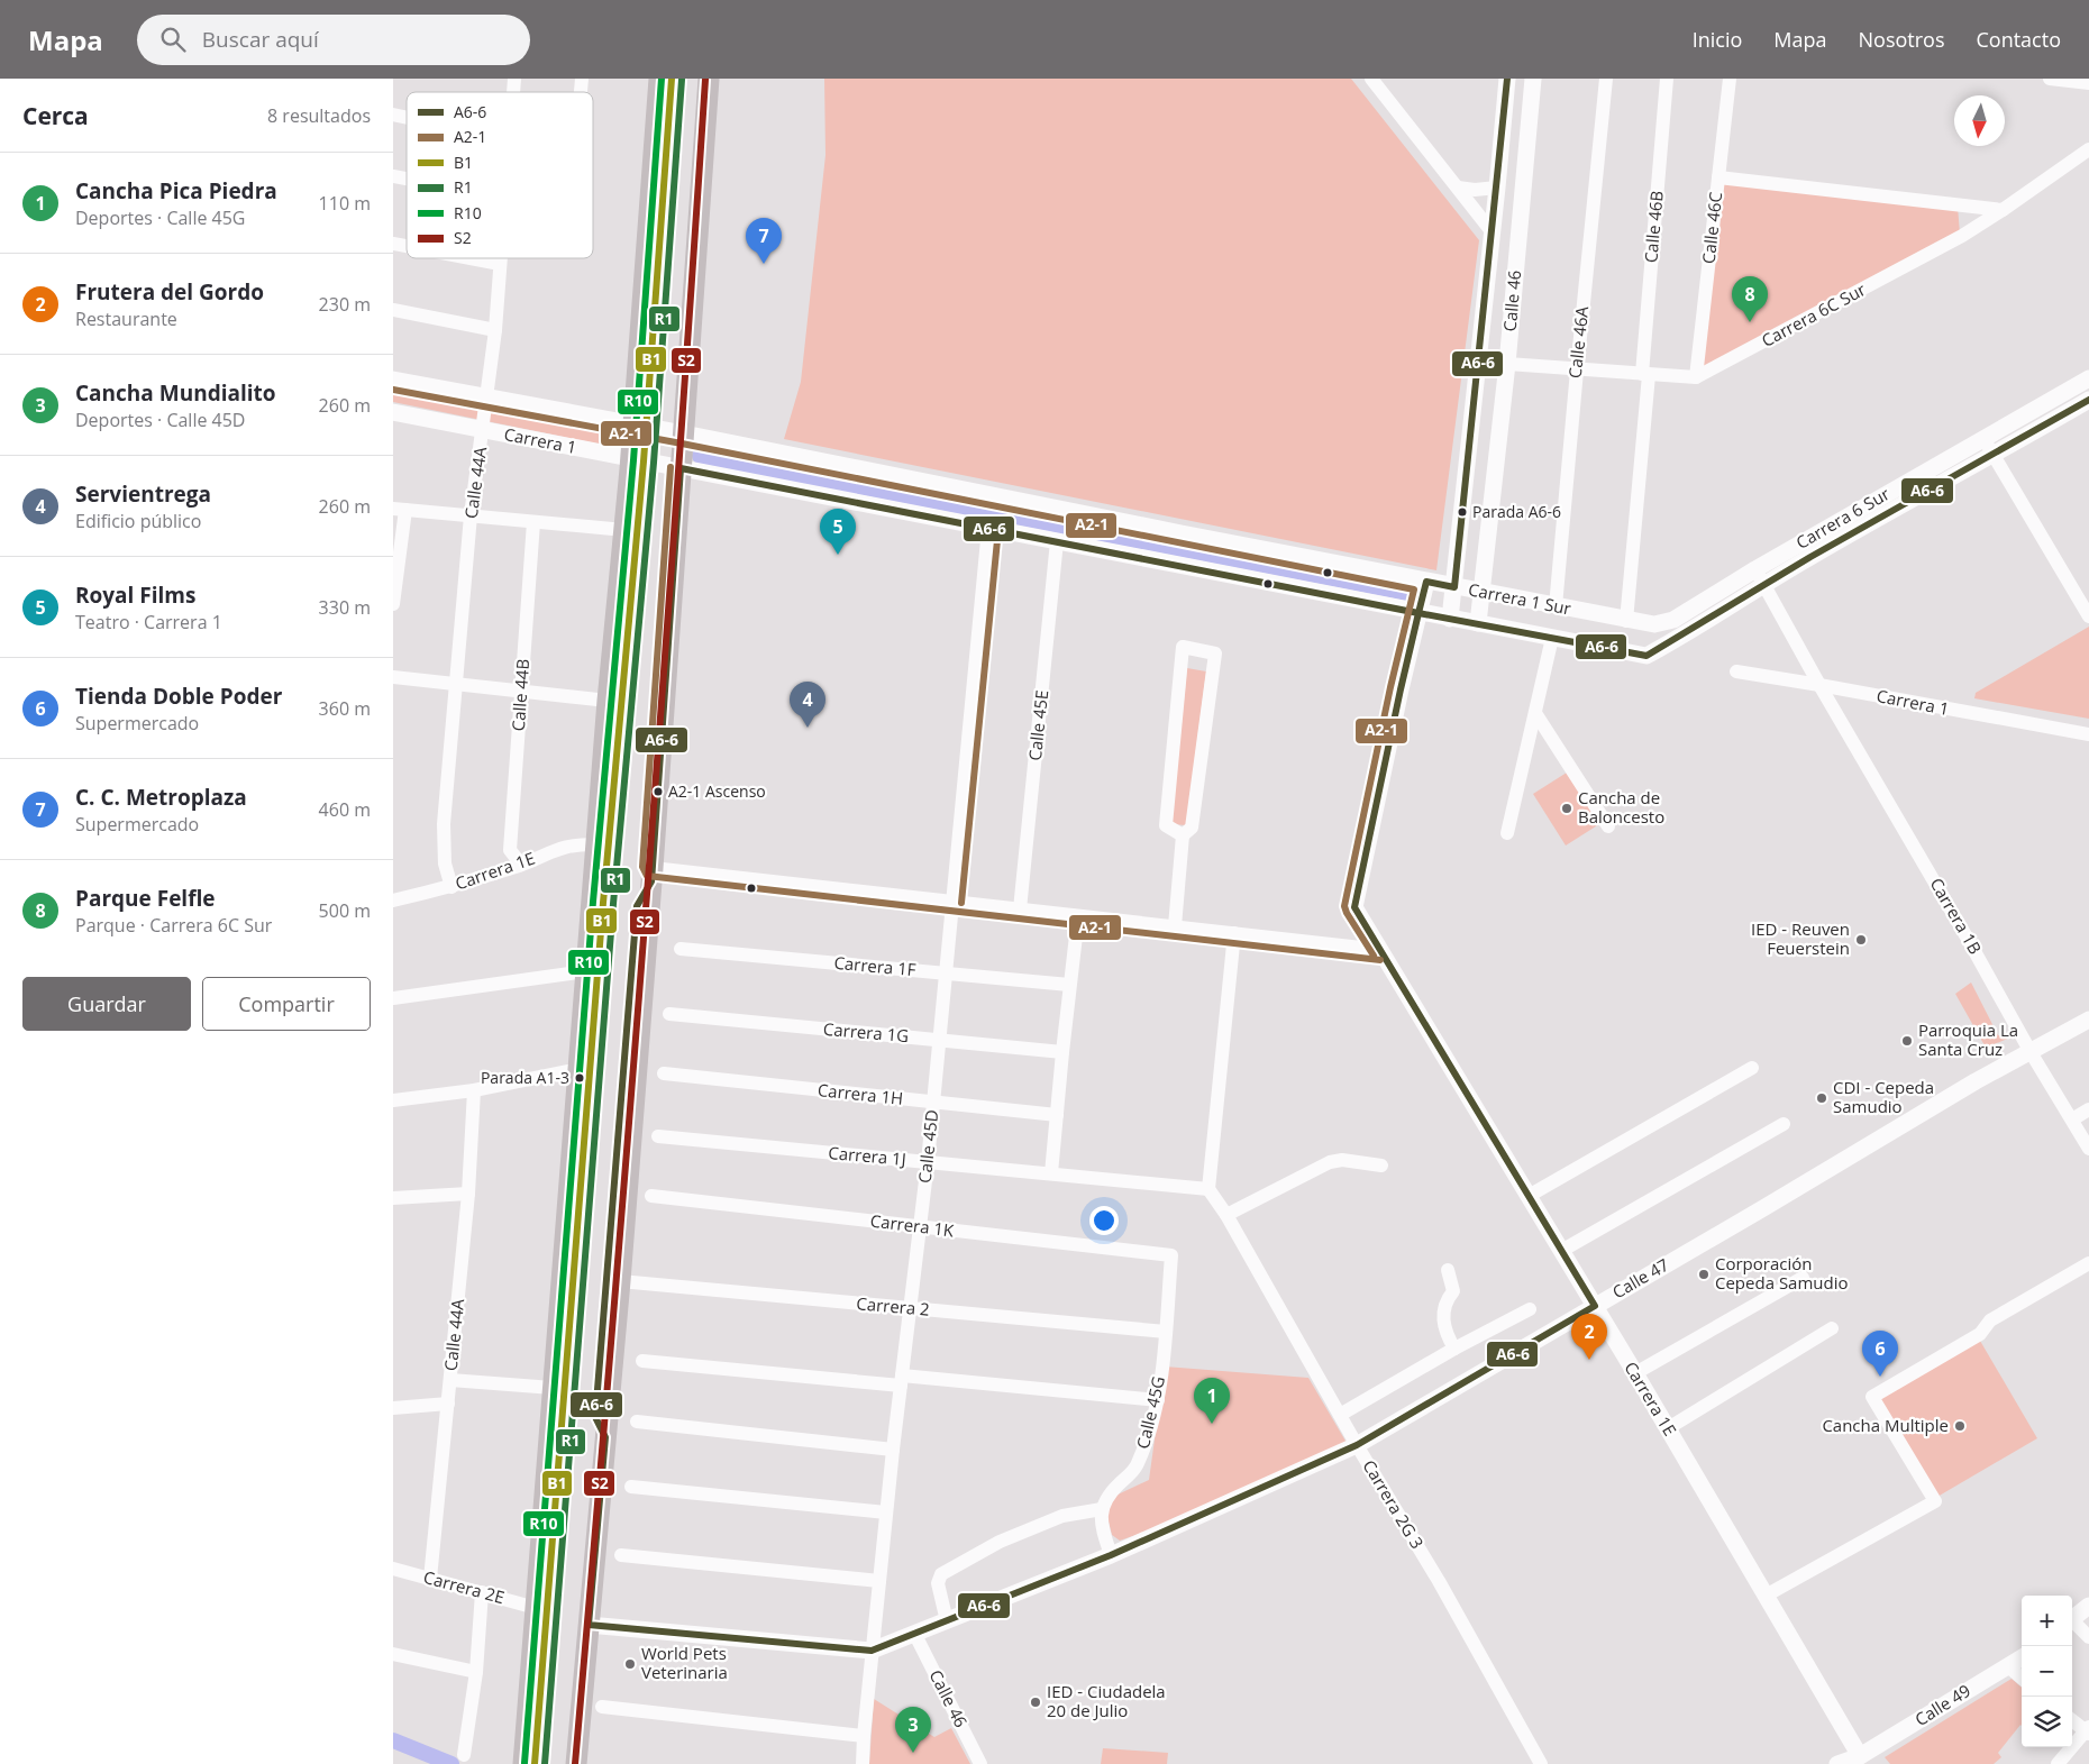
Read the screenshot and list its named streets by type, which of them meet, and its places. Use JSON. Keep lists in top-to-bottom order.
{
  "streets": {
    "street": [
      "Calle 46B",
      "Calle 46C",
      "Calle 46",
      "Carrera 6C Sur",
      "Calle 46A",
      "Carrera 1",
      "Calle 44A",
      "Carrera 6 Sur",
      "Carrera 1 Sur",
      "Calle 44B",
      "Calle 45E",
      "Carrera 1E",
      "Carrera 1B",
      "Carrera 1F",
      "Carrera 1G",
      "Carrera 1H",
      "Calle 45D",
      "Carrera 1J",
      "Carrera 1K",
      "Calle 47",
      "Carrera 2",
      "Calle 45G",
      "Carrera 2G 3",
      "Carrera 2E",
      "Calle 49"
    ]
  },
  "crossings": [
    ["Calle 46B", "Carrera 1 Sur"],
    ["Calle 46C", "Carrera 6C Sur"],
    ["Calle 46", "Carrera 1"],
    ["Calle 46", "Carrera 1 Sur"],
    ["Calle 46", "Calle 47"],
    ["Calle 46A", "Carrera 1 Sur"],
    ["Carrera 1", "Calle 44A"],
    ["Carrera 1", "Carrera 6 Sur"],
    ["Carrera 1", "Calle 45E"],
    ["Carrera 1", "Carrera 1B"],
    ["Carrera 1", "Calle 45D"],
    ["Calle 44A", "Carrera 1 Sur"],
    ["Calle 44A", "Carrera 1E"],
    ["Calle 44A", "Carrera 2E"],
    ["Carrera 6 Sur", "Carrera 1 Sur"],
    ["Carrera 6 Sur", "Carrera 1B"],
    ["Calle 44B", "Carrera 1E"],
    ["Carrera 1E", "Calle 47"],
    ["Carrera 1E", "Calle 49"],
    ["Carrera 1B", "Calle 47"],
    ["Carrera 1F", "Calle 45D"],
    ["Carrera 1G", "Calle 45D"],
    ["Carrera 1H", "Calle 45D"],
    ["Calle 45D", "Carrera 1J"],
    ["Calle 45D", "Carrera 1K"],
    ["Calle 45D", "Calle 47"],
    ["Calle 45D", "Carrera 2"],
    ["Carrera 1J", "Carrera 2G 3"],
    ["Carrera 1K", "Calle 45G"],
    ["Calle 47", "Carrera 2G 3"],
    ["Carrera 2", "Calle 45G"]
  ],
  "places": [
    "Parada A6-6",
    "A2-1 Ascenso",
    "Cancha de Baloncesto",
    "IED - Reuven Feuerstein",
    "Parroquia La Santa Cruz",
    "Parada A1-3",
    "CDI - Cepeda Samudio",
    "Corporación Cepeda Samudio",
    "Cancha Multiple",
    "World Pets Veterinaria",
    "IED - Ciudadela 20 de Julio"
  ],
  "lines": [
    "transit line A6-6",
    "transit line B1",
    "transit line R10",
    "transit line R1",
    "transit line S2",
    "transit line A2-1"
  ],
  "legend": [
    "A6-6",
    "A2-1",
    "B1",
    "R1",
    "R10",
    "S2"
  ],
  "north": "bottom",
  "page": {
    "header": "Mapa",
    "search": "Buscar aquí",
    "nav": [
      "Inicio",
      "Mapa",
      "Nosotros",
      "Contacto"
    ],
    "heading": ["Cerca", "8 resultados"],
    "list": [
      {
        "mark": "1",
        "name": "Cancha Pica Piedra",
        "note": "Deportes · Calle 45G",
        "value": "110 m"
      },
      {
        "mark": "2",
        "name": "Frutera del Gordo",
        "note": "Restaurante",
        "value": "230 m"
      },
      {
        "mark": "3",
        "name": "Cancha Mundialito",
        "note": "Deportes · Calle 45D",
        "value": "260 m"
      },
      {
        "mark": "4",
        "name": "Servientrega",
        "note": "Edificio público",
        "value": "260 m"
      },
      {
        "mark": "5",
        "name": "Royal Films",
        "note": "Teatro · Carrera 1",
        "value": "330 m"
      },
      {
        "mark": "6",
        "name": "Tienda Doble Poder",
        "note": "Supermercado",
        "value": "360 m"
      },
      {
        "mark": "7",
        "name": "C. C. Metroplaza",
        "note": "Supermercado",
        "value": "460 m"
      },
      {
        "mark": "8",
        "name": "Parque Felfle",
        "note": "Parque · Carrera 6C Sur",
        "value": "500 m"
      }
    ],
    "pins": [
      "7",
      "8",
      "5",
      "4",
      "2",
      "6",
      "1",
      "3"
    ],
    "buttons": ["Guardar", "Compartir"],
    "map_buttons": ["+", "−"]
  }
}
